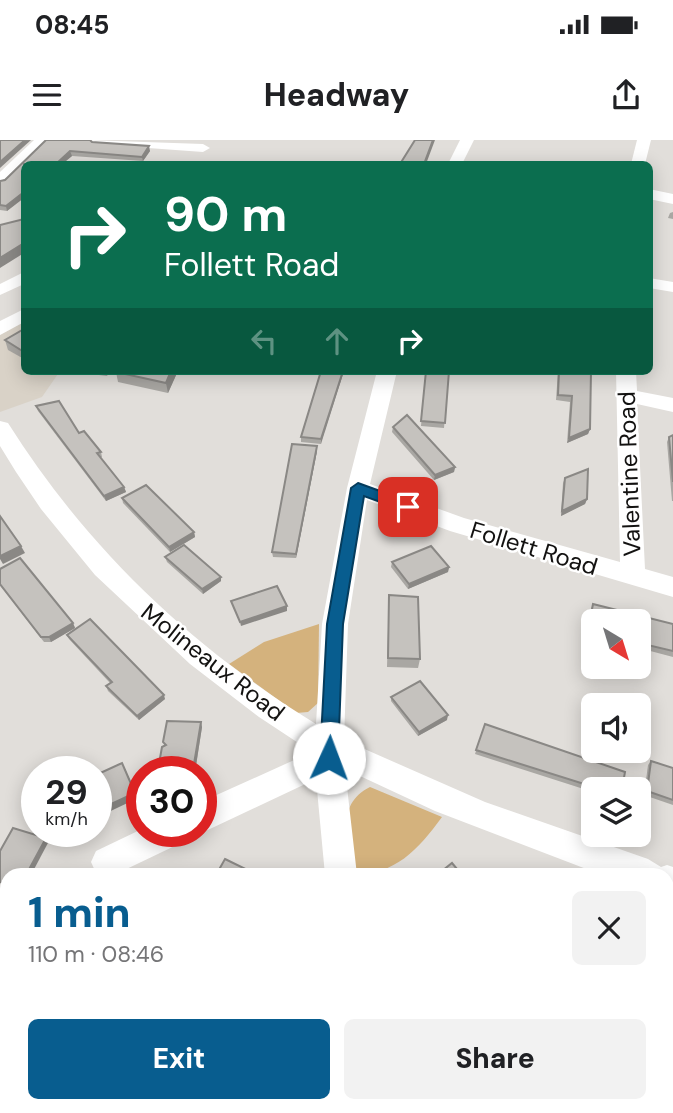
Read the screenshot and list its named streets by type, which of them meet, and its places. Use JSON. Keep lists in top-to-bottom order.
{
  "streets": {
    "street": ["Valentine Road", "Follett Road", "Molineaux Road"]
  },
  "crossings": [
    ["Valentine Road", "Follett Road"]
  ],
  "north": "bottom right",
  "page": {
    "status": "08:45",
    "header": "Headway",
    "turn": ["90 m", "Follett Road"],
    "speed": "29 km/h",
    "limit": "30",
    "heading": ["1 min", "110 m · 08:46"],
    "buttons": ["Exit", "Share"]
  }
}
